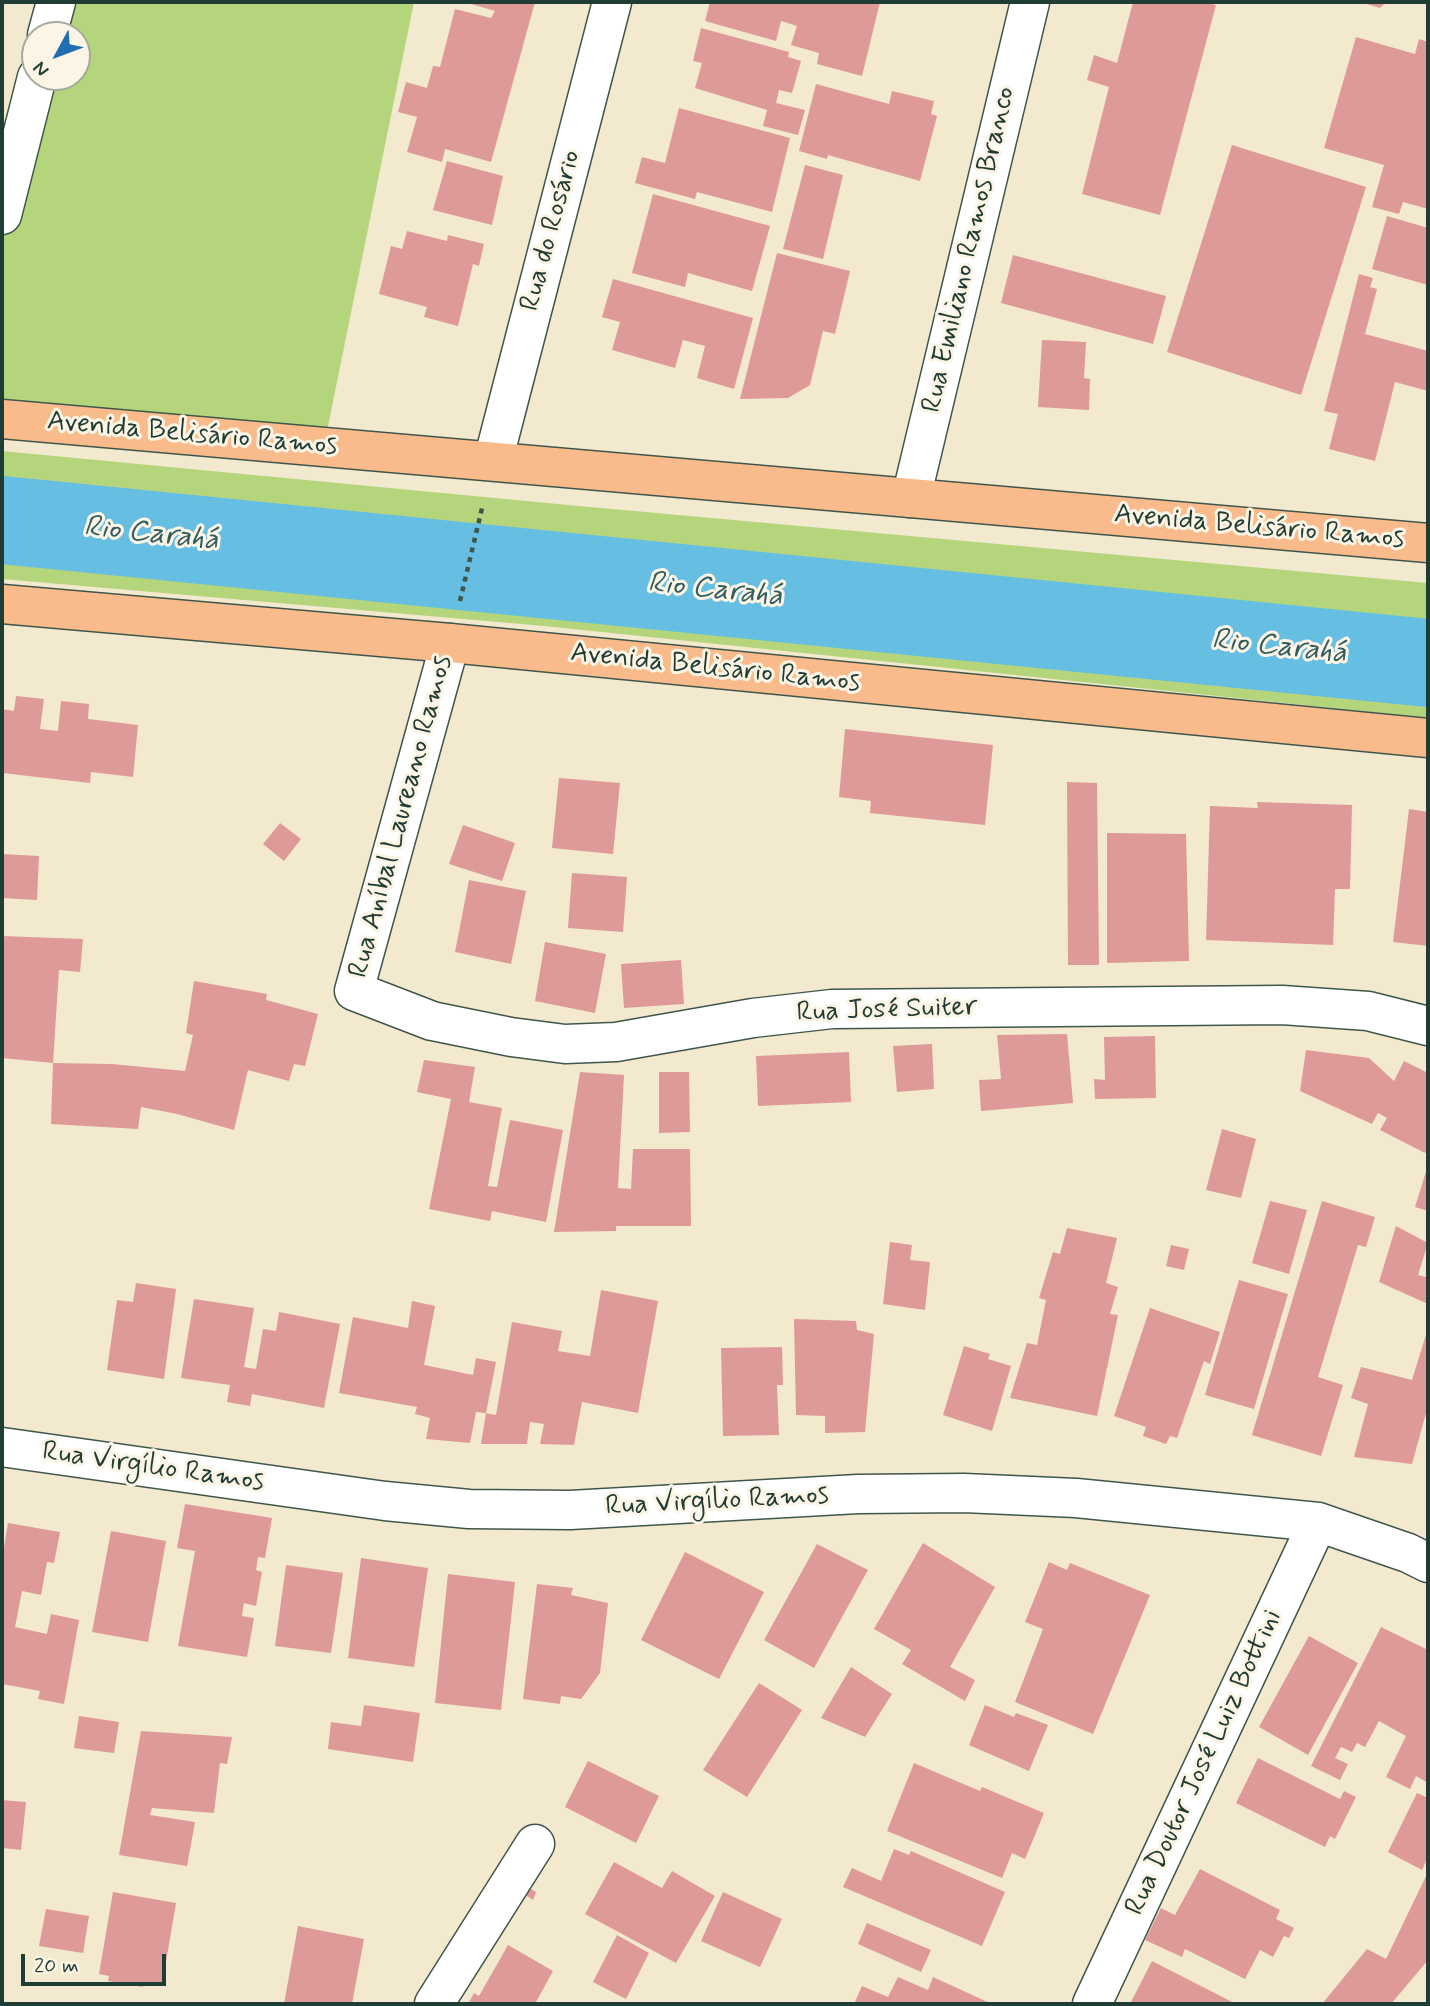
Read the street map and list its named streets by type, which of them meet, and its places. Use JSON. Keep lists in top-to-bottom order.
{
  "streets": {
    "main road": ["Avenida Belisário Ramos"],
    "street": [
      "Rua do Rosário",
      "Rua Emiliano Ramos Branco",
      "Rua Aníbal Laureano Ramos",
      "Rua José Suiter",
      "Rua Virgílio Ramos",
      "Rua Doutor José Luiz Bottini"
    ]
  },
  "crossings": [
    ["Rua do Rosário", "Avenida Belisário Ramos"],
    ["Rua Emiliano Ramos Branco", "Avenida Belisário Ramos"],
    ["Avenida Belisário Ramos", "Rua Aníbal Laureano Ramos"],
    ["Rua Aníbal Laureano Ramos", "Rua José Suiter"],
    ["Rua Virgílio Ramos", "Rua Doutor José Luiz Bottini"]
  ],
  "water": ["Rio Carahá"],
  "scale_bar": "20 m",
  "north": "bottom left"
}
